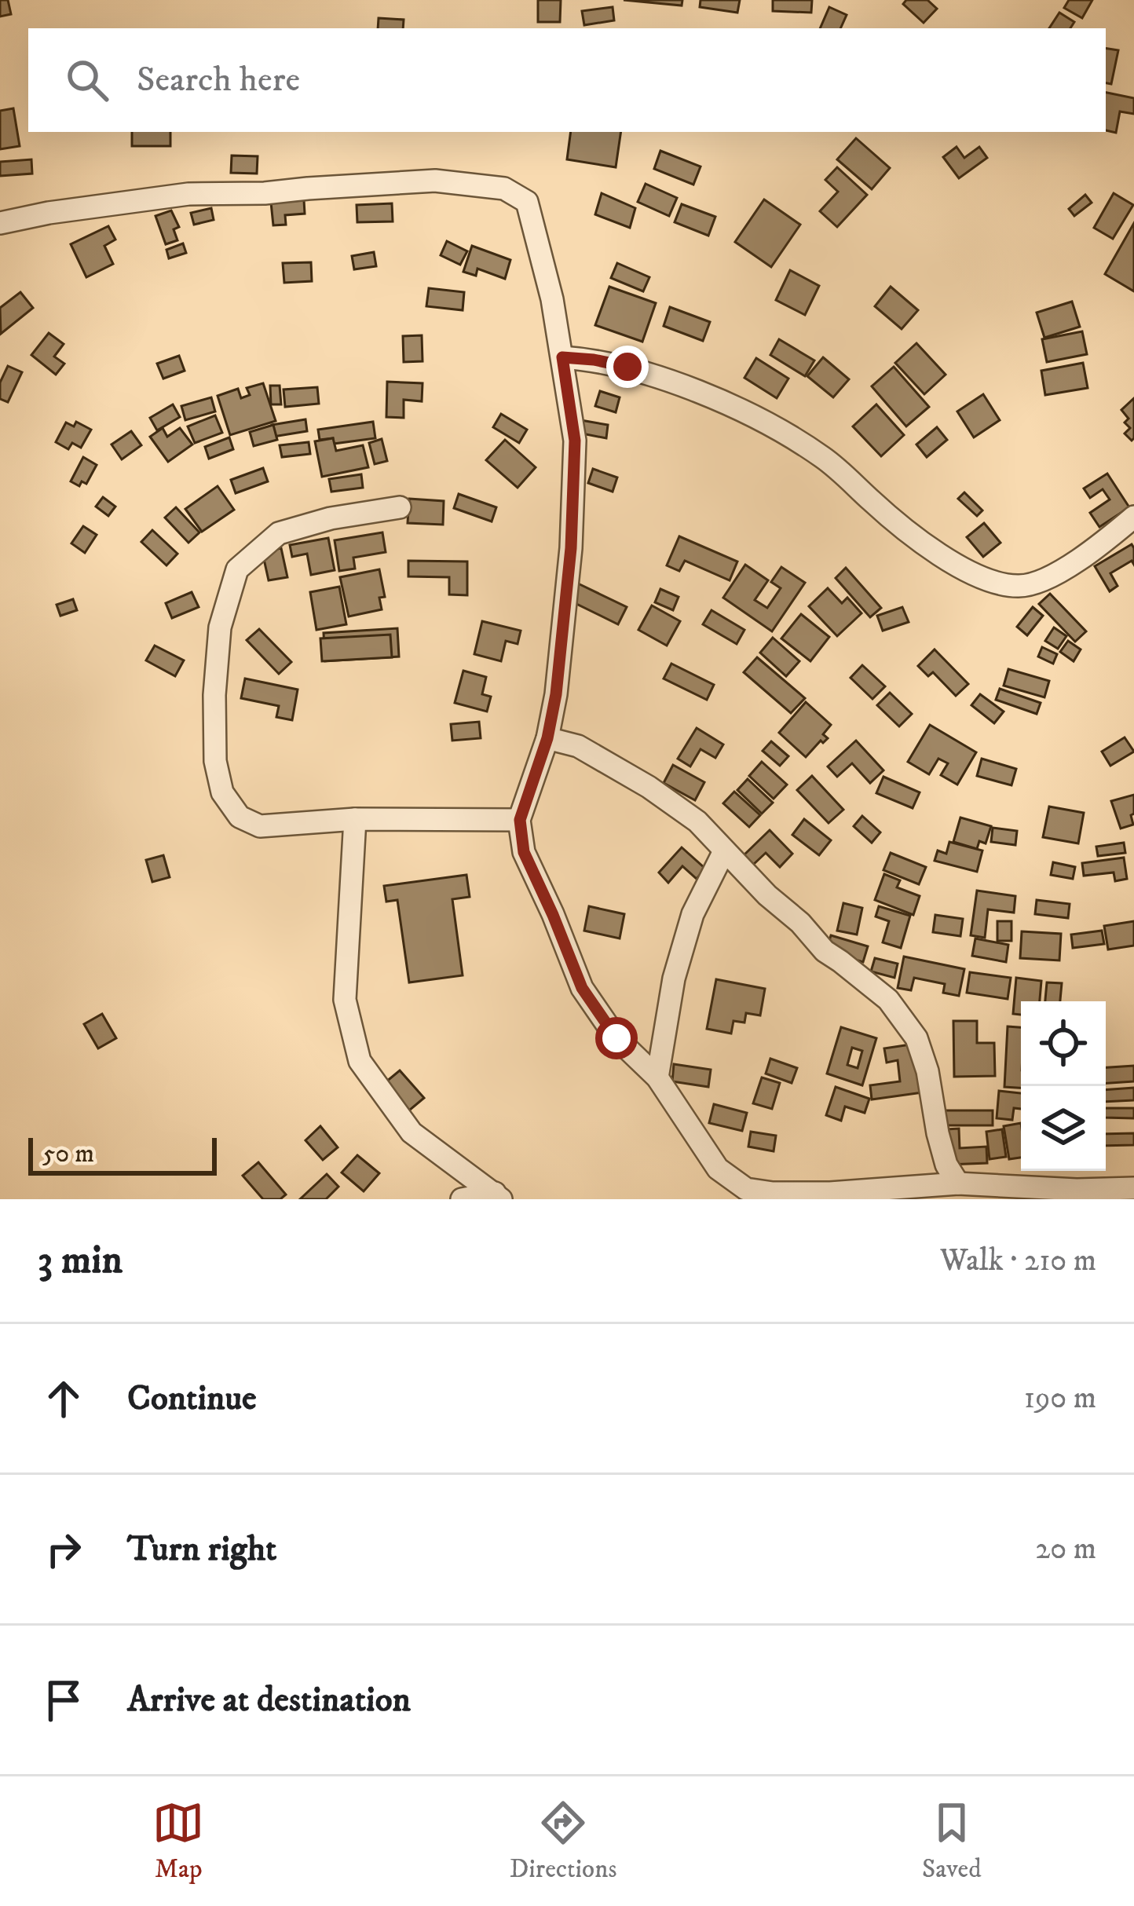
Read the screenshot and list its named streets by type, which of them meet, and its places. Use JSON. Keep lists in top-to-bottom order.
{
  "scale_bar": "50 m",
  "page": {
    "search": "Search here",
    "scale": "50 m",
    "heading": ["3 min", "Walk · 210 m"],
    "list": [
      ["Continue", "190 m"],
      ["Turn right", "20 m"],
      "Arrive at destination"
    ],
    "nav": ["Map", "Directions", "Saved"]
  }
}
